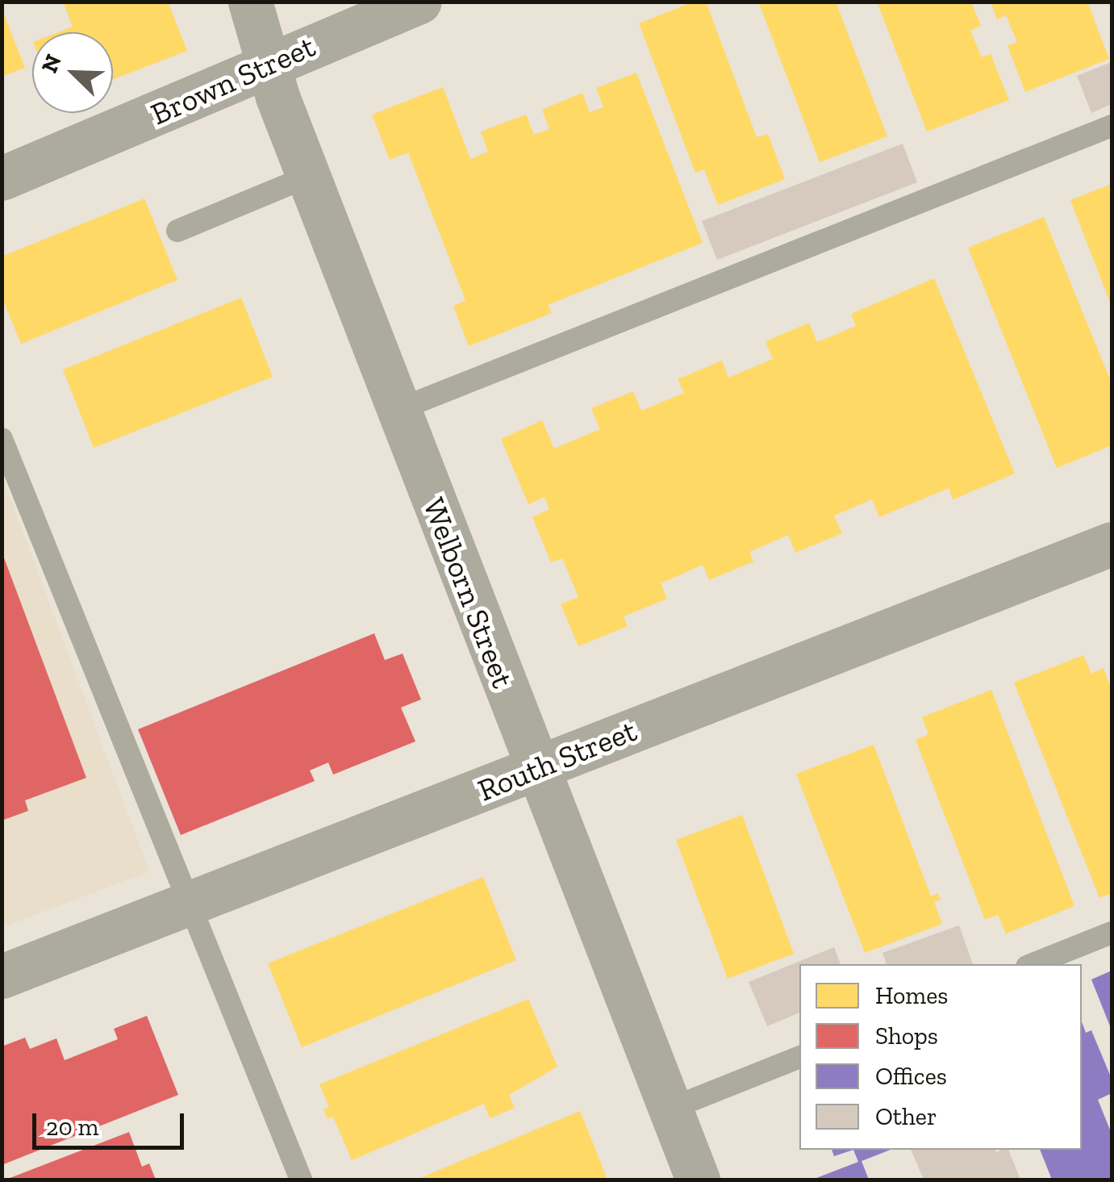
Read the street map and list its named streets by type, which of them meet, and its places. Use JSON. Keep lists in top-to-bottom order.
{
  "streets": {
    "street": ["Brown Street", "Welborn Street", "Routh Street"]
  },
  "crossings": [
    ["Brown Street", "Welborn Street"],
    ["Welborn Street", "Routh Street"]
  ],
  "legend": [
    "Homes",
    "Shops",
    "Offices",
    "Other"
  ],
  "scale_bar": "20 m",
  "north": "top left"
}
